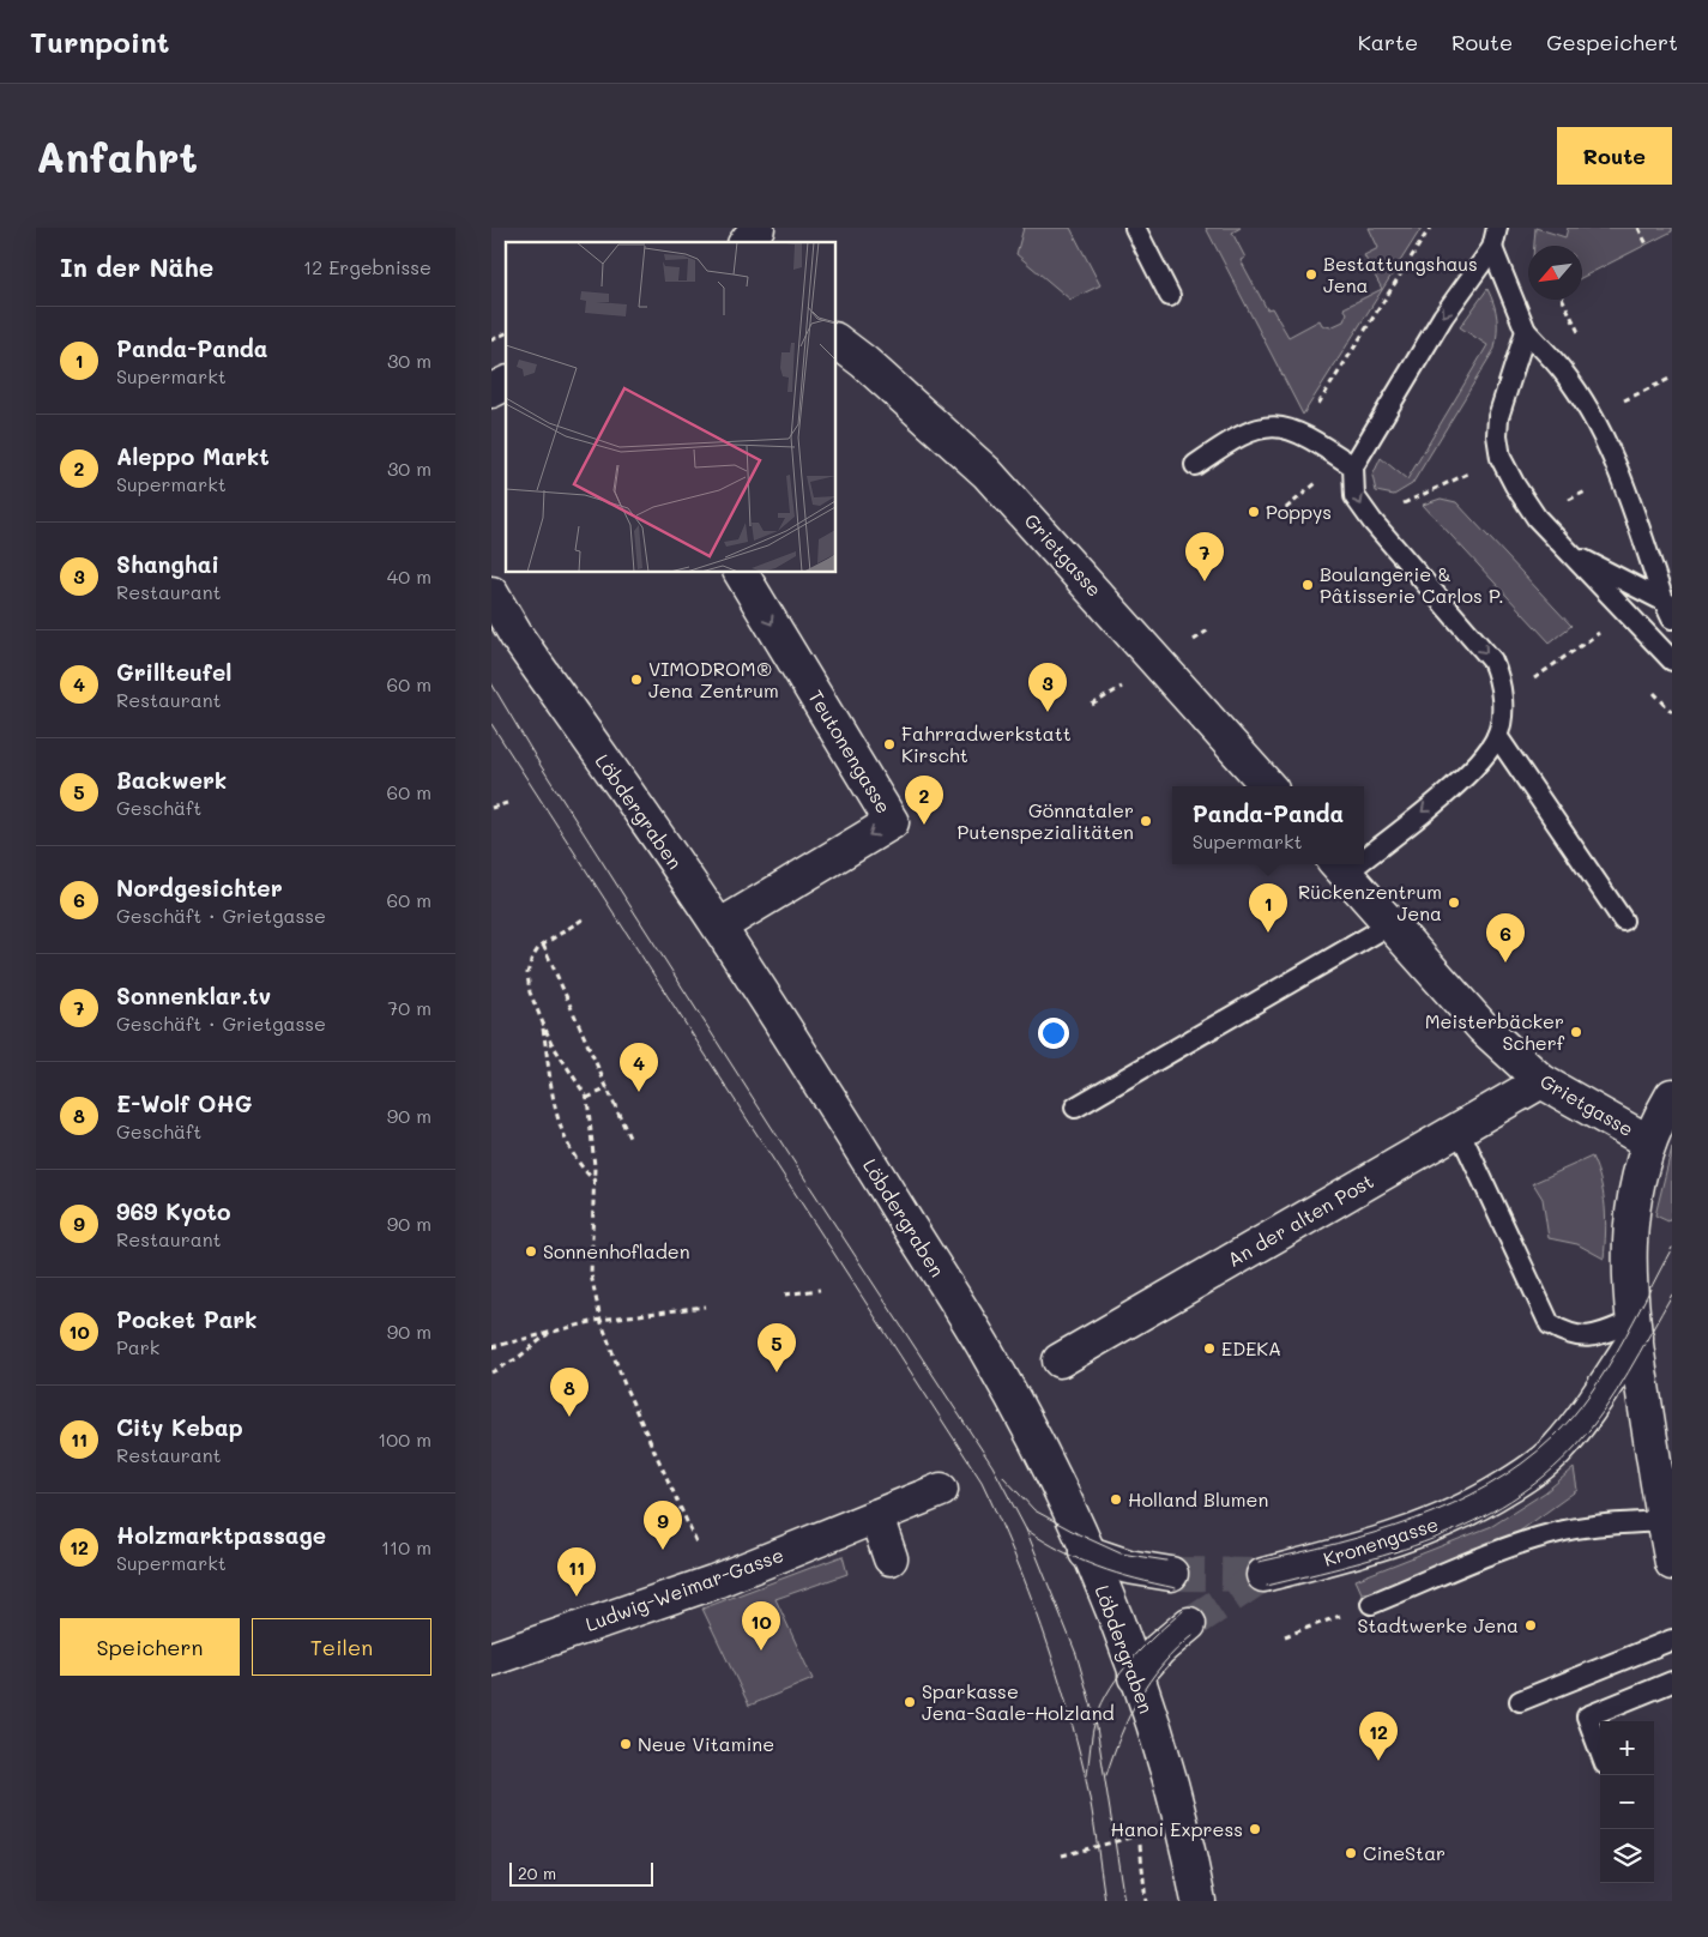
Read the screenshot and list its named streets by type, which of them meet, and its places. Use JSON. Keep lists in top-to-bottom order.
{
  "streets": {
    "street": [
      "Grietgasse",
      "Teutonengasse",
      "Löbdergraben",
      "An der alten Post",
      "Kronengasse",
      "Ludwig-Weimar-Gasse"
    ]
  },
  "crossings": [
    ["Grietgasse", "An der alten Post"],
    ["Grietgasse", "Kronengasse"],
    ["Teutonengasse", "Löbdergraben"]
  ],
  "places": [
    "Bestattungshaus Jena",
    "Poppys",
    "Boulangerie & Pâtisserie Carlos P.",
    "VIMODROM® Jena Zentrum",
    "Fahrradwerkstatt Kirscht",
    "Gönnataler Putenspezialitäten",
    "Rückenzentrum Jena",
    "Meisterbäcker Scherf",
    "Sonnenhofladen",
    "EDEKA",
    "Holland Blumen",
    "Stadtwerke Jena",
    "Sparkasse Jena-Saale-Holzland",
    "Neue Vitamine",
    "Hanoi Express",
    "CineStar"
  ],
  "scale_bar": "20 m",
  "north": "bottom left",
  "page": {
    "header": "Turnpoint",
    "nav": ["Karte", "Route", "Gespeichert"],
    "buttons": [
      "Route",
      ["Speichern", "Teilen"]
    ],
    "title": "Anfahrt",
    "heading": ["In der Nähe", "12 Ergebnisse"],
    "list": [
      {
        "mark": "1",
        "name": "Panda-Panda",
        "note": "Supermarkt",
        "value": "30 m"
      },
      {
        "mark": "2",
        "name": "Aleppo Markt",
        "note": "Supermarkt",
        "value": "30 m"
      },
      {
        "mark": "3",
        "name": "Shanghai",
        "note": "Restaurant",
        "value": "40 m"
      },
      {
        "mark": "4",
        "name": "Grillteufel",
        "note": "Restaurant",
        "value": "60 m"
      },
      {
        "mark": "5",
        "name": "Backwerk",
        "note": "Geschäft",
        "value": "60 m"
      },
      {
        "mark": "6",
        "name": "Nordgesichter",
        "note": "Geschäft · Grietgasse",
        "value": "60 m"
      },
      {
        "mark": "7",
        "name": "Sonnenklar.tv",
        "note": "Geschäft · Grietgasse",
        "value": "70 m"
      },
      {
        "mark": "8",
        "name": "E-Wolf OHG",
        "note": "Geschäft",
        "value": "90 m"
      },
      {
        "mark": "9",
        "name": "969 Kyoto",
        "note": "Restaurant",
        "value": "90 m"
      },
      {
        "mark": "10",
        "name": "Pocket Park",
        "note": "Park",
        "value": "90 m"
      },
      {
        "mark": "11",
        "name": "City Kebap",
        "note": "Restaurant",
        "value": "100 m"
      },
      {
        "mark": "12",
        "name": "Holzmarktpassage",
        "note": "Supermarkt",
        "value": "110 m"
      }
    ],
    "pins": [
      "7",
      "3",
      "2",
      "1",
      "6",
      "4",
      "5",
      "8",
      "9",
      "11",
      "10",
      "12"
    ],
    "popup": ["Panda-Panda", "Supermarkt"],
    "map_buttons": ["+", "−"],
    "scale": "20 m"
  }
}
